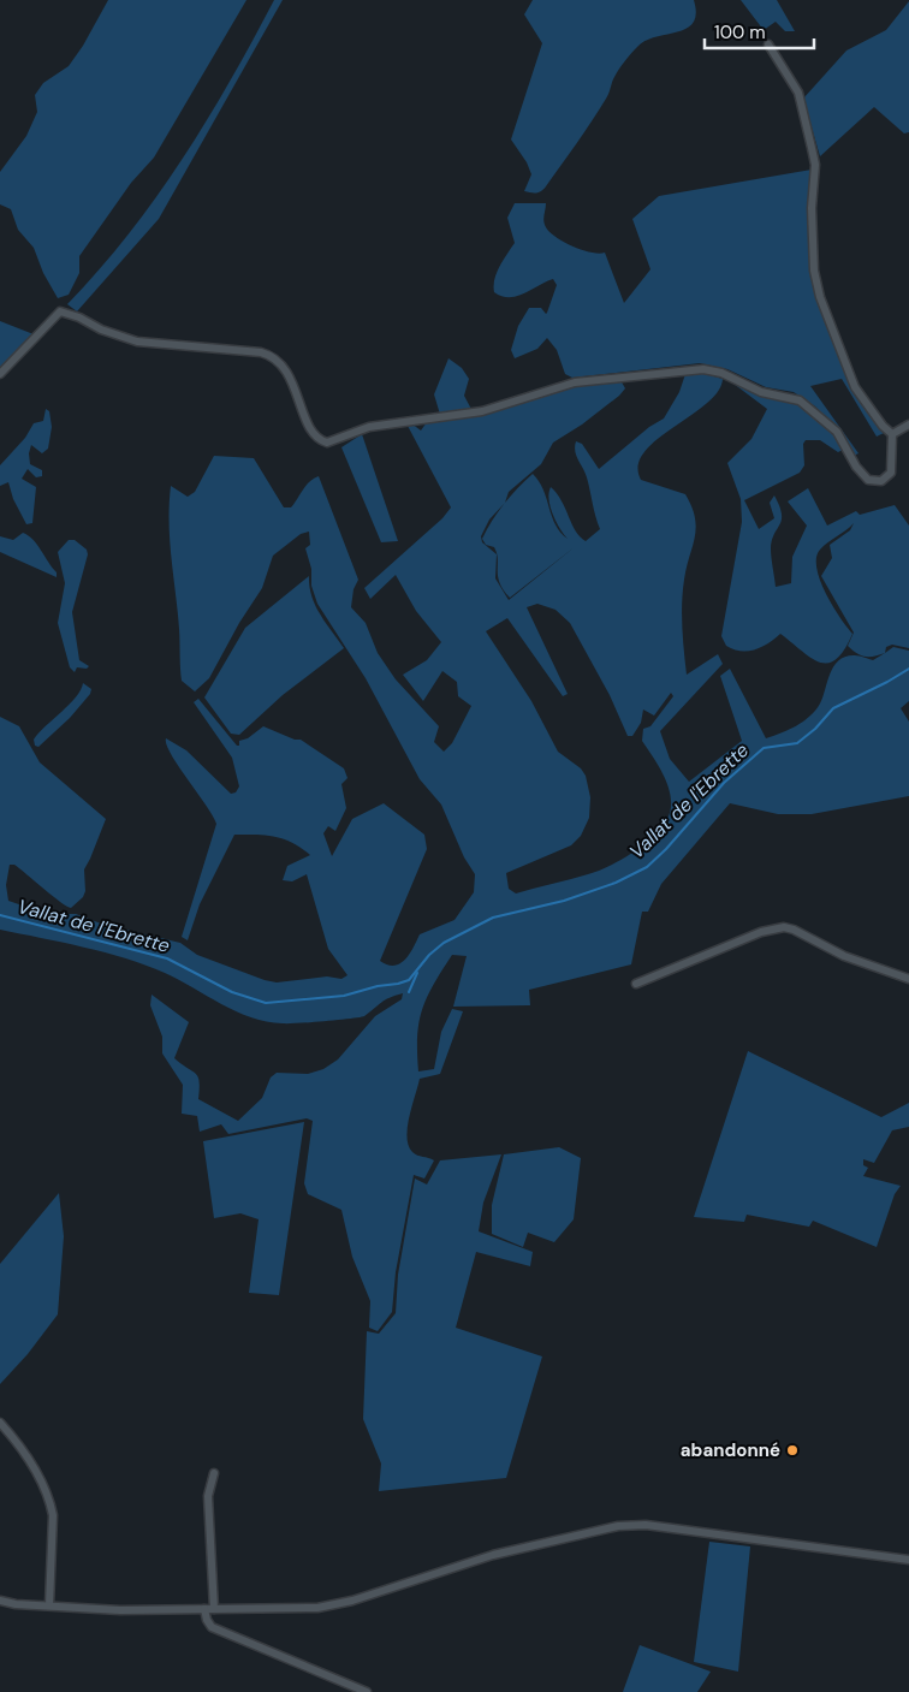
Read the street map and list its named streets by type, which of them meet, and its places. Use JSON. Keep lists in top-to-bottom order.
{
  "water": ["Vallat de l'Ebrette"],
  "places": ["abandonné"],
  "scale_bar": "100 m"
}
